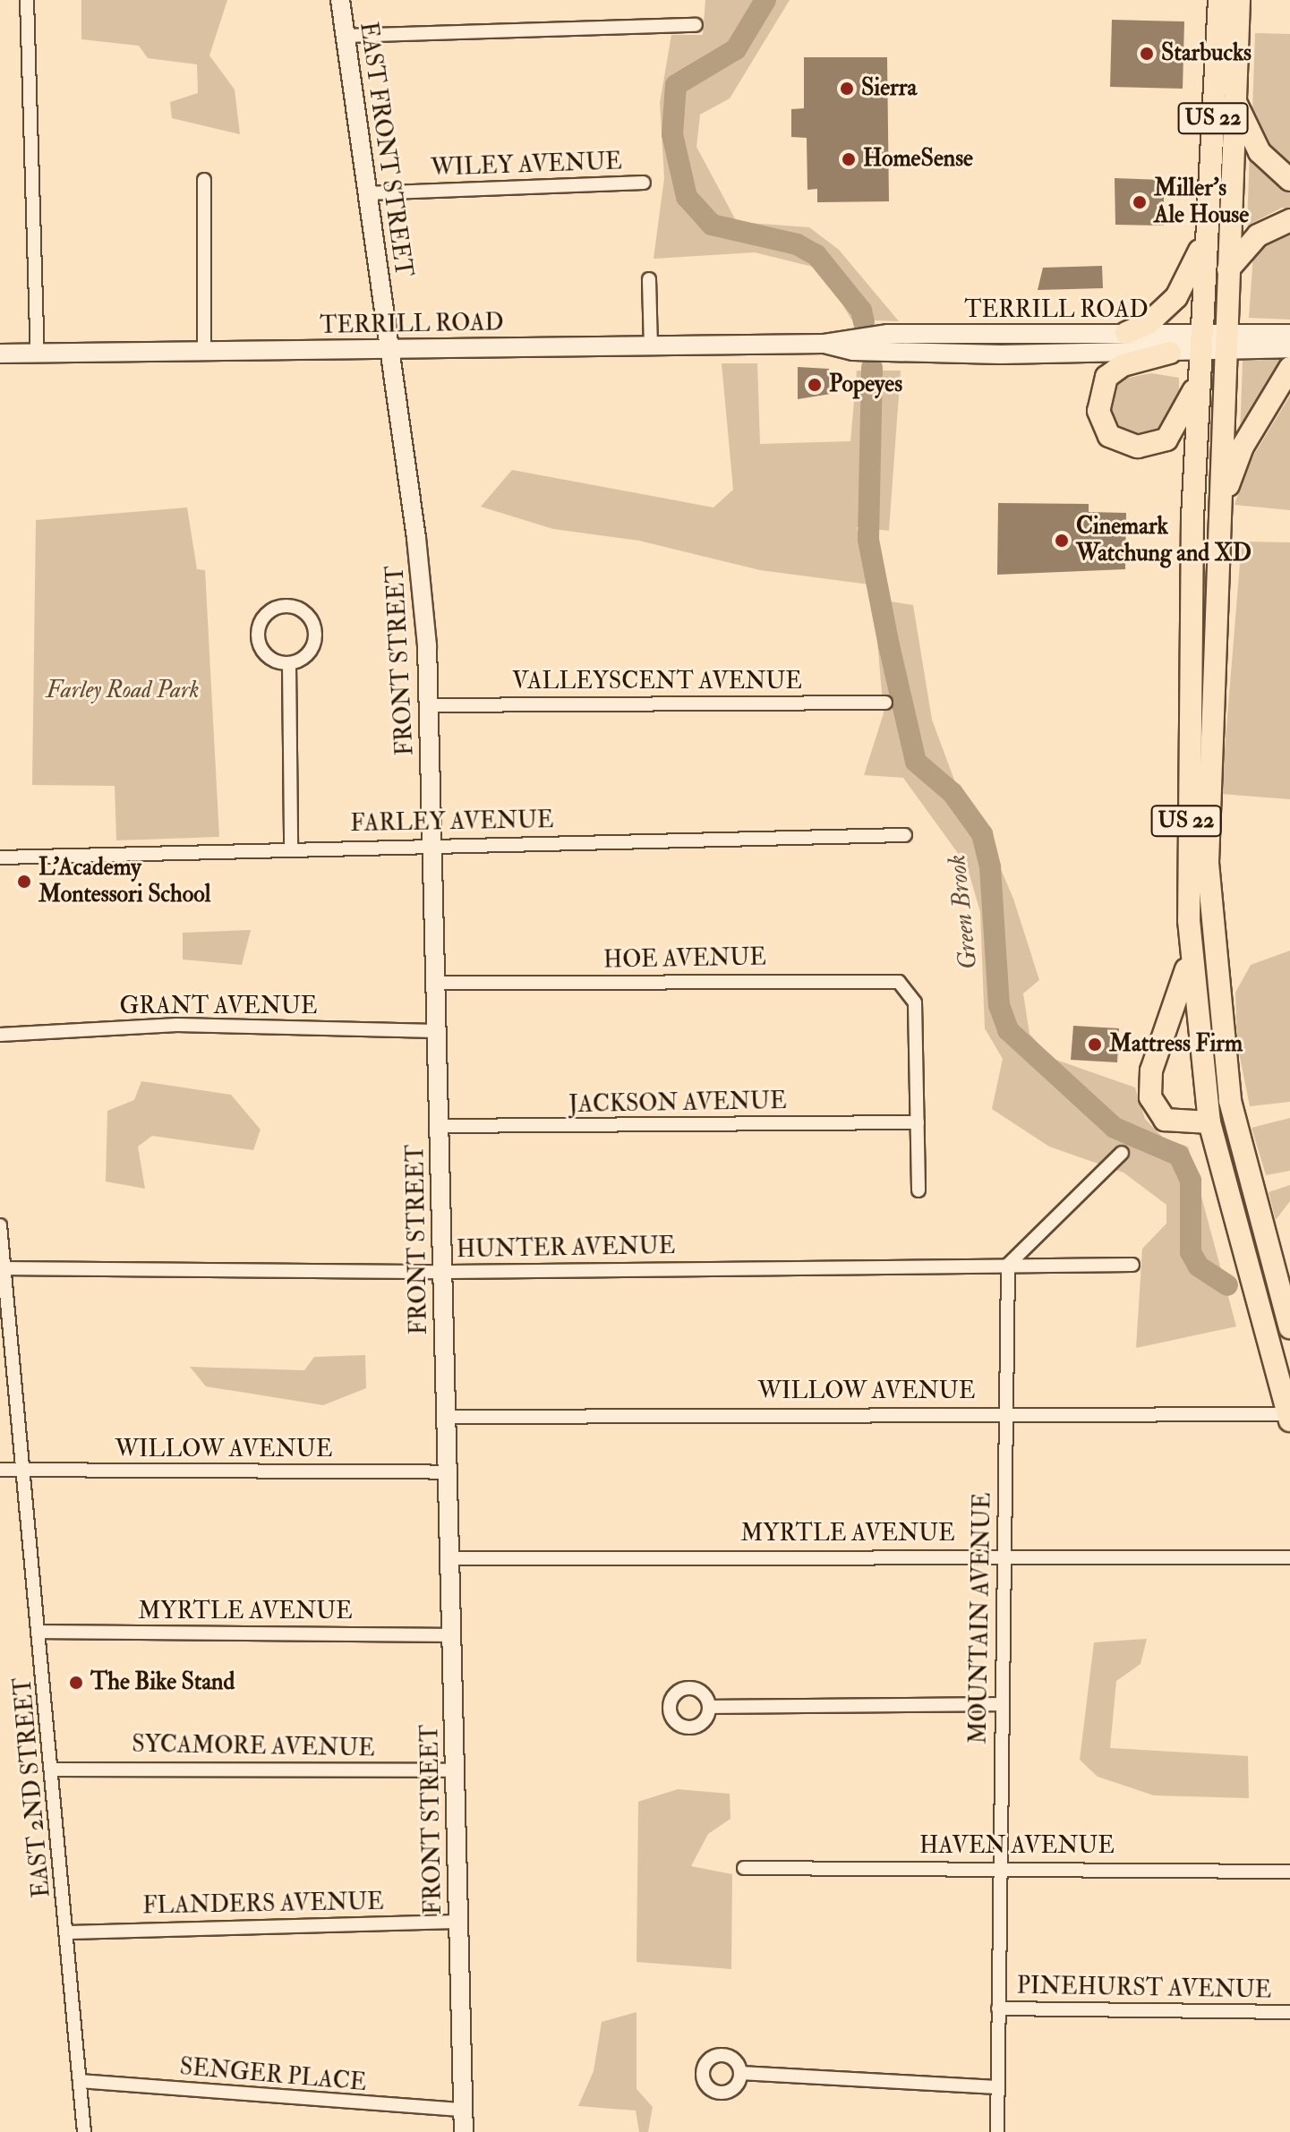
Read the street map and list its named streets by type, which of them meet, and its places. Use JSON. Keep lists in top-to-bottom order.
{
  "streets": {
    "highway": ["US 22"],
    "street": [
      "EAST FRONT STREET",
      "WILEY AVENUE",
      "TERRILL ROAD",
      "FRONT STREET",
      "VALLEYSCENT AVENUE",
      "FARLEY AVENUE",
      "HOE AVENUE",
      "GRANT AVENUE",
      "JACKSON AVENUE",
      "HUNTER AVENUE",
      "WILLOW AVENUE",
      "MYRTLE AVENUE",
      "MOUNTAIN AVENUE",
      "SYCAMORE AVENUE",
      "EAST 2ND STREET",
      "HAVEN AVENUE",
      "FLANDERS AVENUE",
      "PINEHURST AVENUE",
      "SENGER PLACE"
    ]
  },
  "crossings": [
    ["US 22", "TERRILL ROAD"],
    ["US 22", "WILLOW AVENUE"],
    ["EAST FRONT STREET", "WILEY AVENUE"],
    ["EAST FRONT STREET", "TERRILL ROAD"],
    ["EAST FRONT STREET", "FRONT STREET"],
    ["TERRILL ROAD", "FRONT STREET"],
    ["FRONT STREET", "VALLEYSCENT AVENUE"],
    ["FRONT STREET", "FARLEY AVENUE"],
    ["FRONT STREET", "HOE AVENUE"],
    ["FRONT STREET", "GRANT AVENUE"],
    ["FRONT STREET", "JACKSON AVENUE"],
    ["FRONT STREET", "HUNTER AVENUE"],
    ["FRONT STREET", "WILLOW AVENUE"],
    ["FRONT STREET", "MYRTLE AVENUE"],
    ["FRONT STREET", "SYCAMORE AVENUE"],
    ["FRONT STREET", "FLANDERS AVENUE"],
    ["FRONT STREET", "SENGER PLACE"],
    ["HOE AVENUE", "JACKSON AVENUE"],
    ["HUNTER AVENUE", "MOUNTAIN AVENUE"],
    ["HUNTER AVENUE", "EAST 2ND STREET"],
    ["WILLOW AVENUE", "MOUNTAIN AVENUE"],
    ["WILLOW AVENUE", "EAST 2ND STREET"],
    ["MYRTLE AVENUE", "MOUNTAIN AVENUE"],
    ["MYRTLE AVENUE", "EAST 2ND STREET"],
    ["MOUNTAIN AVENUE", "HAVEN AVENUE"],
    ["MOUNTAIN AVENUE", "PINEHURST AVENUE"],
    ["SYCAMORE AVENUE", "EAST 2ND STREET"],
    ["EAST 2ND STREET", "FLANDERS AVENUE"],
    ["EAST 2ND STREET", "SENGER PLACE"]
  ],
  "water": ["Green Brook"],
  "parks": ["Farley Road Park"],
  "places": [
    "Starbucks",
    "Sierra",
    "HomeSense",
    "Miller's Ale House",
    "Popeyes",
    "Cinemark Watchung and XD",
    "L'Academy Montessori School",
    "Mattress Firm",
    "The Bike Stand"
  ]
}
